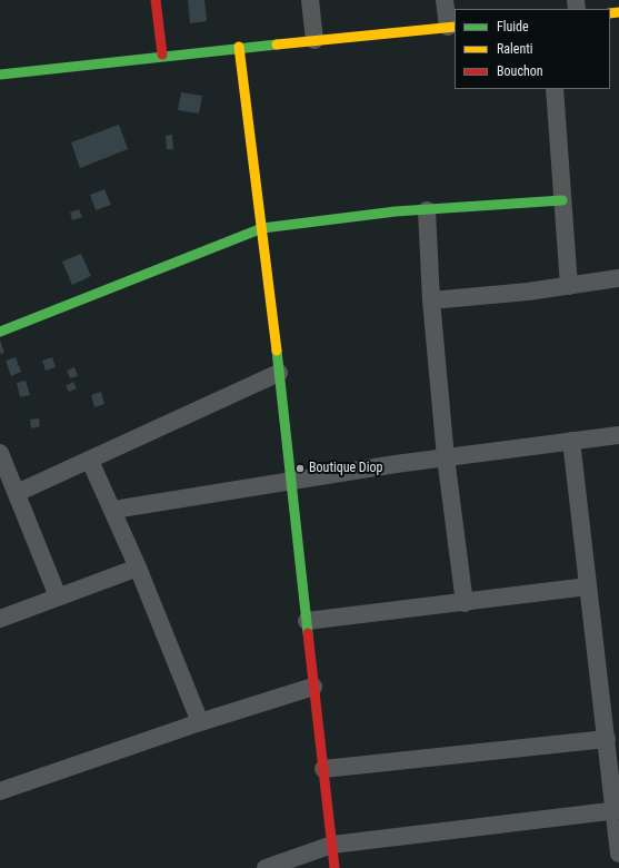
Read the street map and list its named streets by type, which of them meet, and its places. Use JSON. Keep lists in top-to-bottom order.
{
  "places": ["Boutique Diop"],
  "legend": ["Fluide", "Ralenti", "Bouchon"]
}
